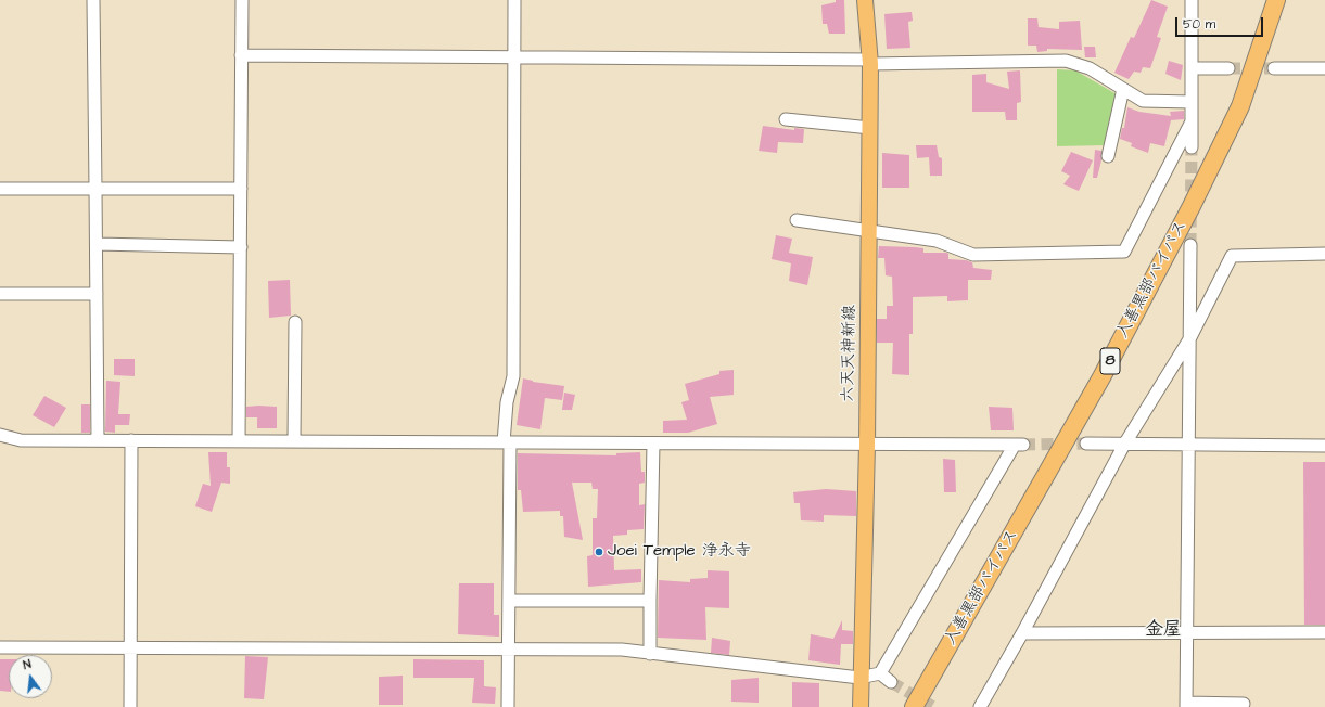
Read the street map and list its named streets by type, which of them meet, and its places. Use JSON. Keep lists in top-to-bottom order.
{
  "streets": {
    "highway": ["入善黒部バイパス", "8"],
    "main road": ["六天天神新線"]
  },
  "districts": ["金屋"],
  "places": ["Joei Temple 浄永寺"],
  "scale_bar": "50 m",
  "north": "top"
}
